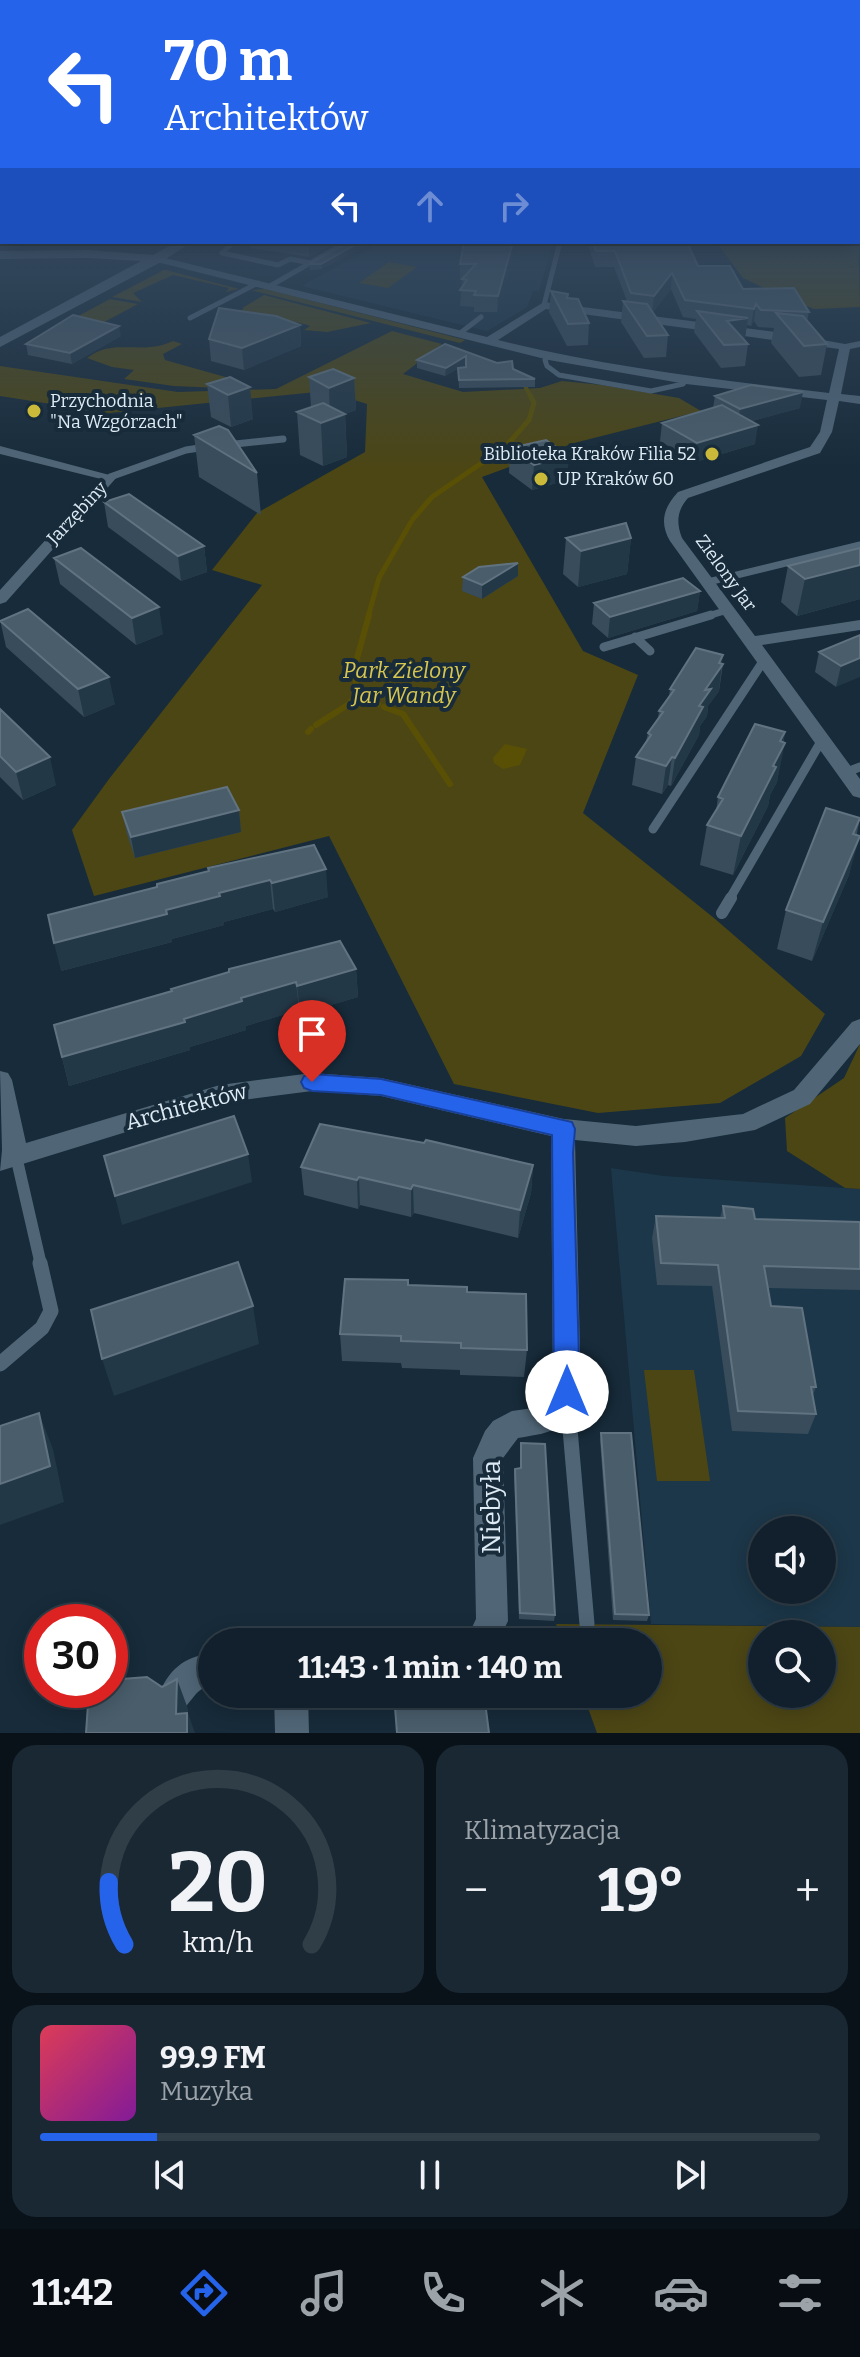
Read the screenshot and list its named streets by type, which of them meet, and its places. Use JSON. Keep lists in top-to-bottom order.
{
  "streets": {
    "street": [
      "Jarzębiny",
      "Zielony Jar",
      "Architektów",
      "Niebyła"
    ]
  },
  "parks": ["Park Zielony Jar Wandy"],
  "places": ["Przychodnia \"Na Wzgórzach\"", "Biblioteka Kraków Filia 52", "UP Kraków 60"],
  "page": {
    "turn": ["70 m", "Architektów"],
    "limit": "30",
    "trip": "11:43 · 1 min · 140 m",
    "tile": "Klimatyzacja",
    "heat": ["−", "19°", "+"],
    "song": ["99.9 FM", "Muzyka"],
    "tabs": "11:42",
    "gauge": ["20", "km/h"]
  }
}
